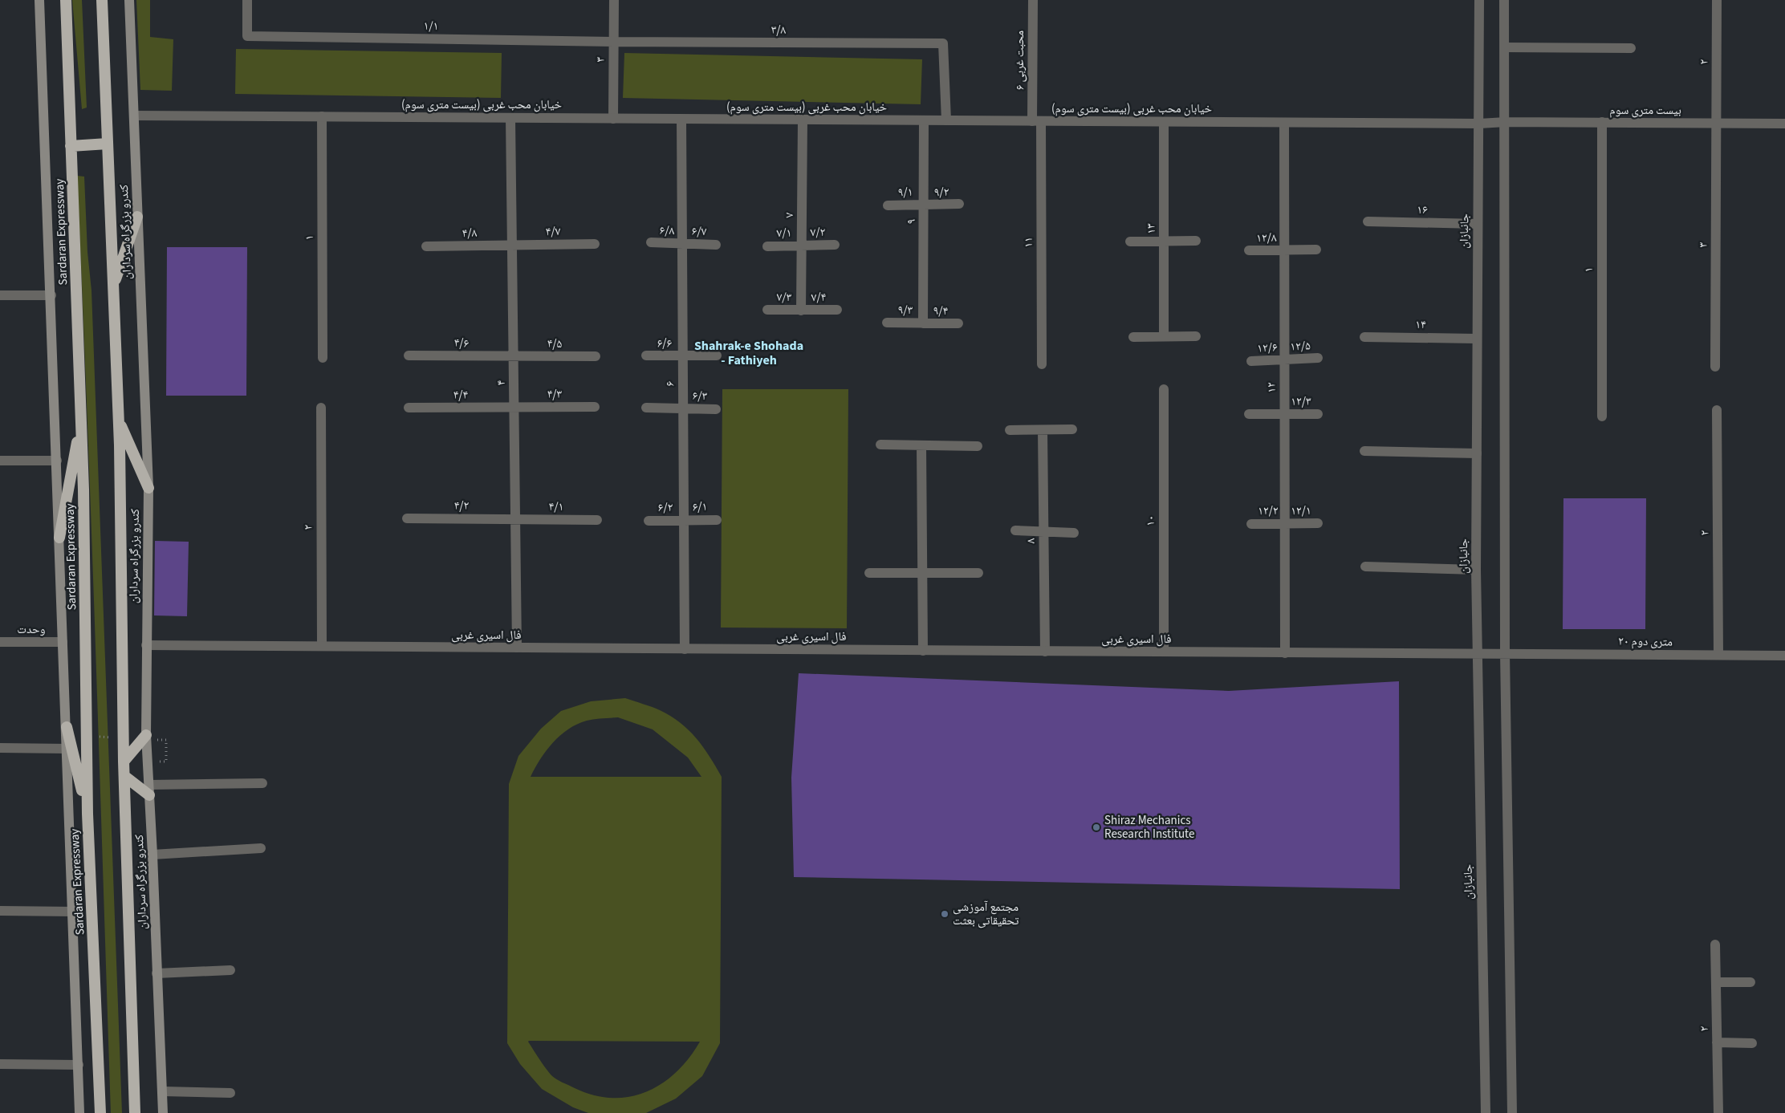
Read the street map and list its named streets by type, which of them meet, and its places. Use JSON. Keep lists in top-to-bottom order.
{
  "streets": {
    "highway": ["Sardaran Expressway"],
    "main road": ["کندرو بزرگراه سرداران"],
    "street": [
      "۱/۱",
      "۳/۸",
      "۳",
      "محبت غربی ۶",
      "۲",
      "خیابان محب غربی (بیست متری سوم)",
      "بیست متری سوم",
      "۹/۱",
      "۹/۲",
      "۱۶",
      "۷",
      "۹",
      "۱۳",
      "۶/۸",
      "۴/۷",
      "۶/۷",
      "جانبازان",
      "۷/۲",
      "۴/۸",
      "۷/۱",
      "۱",
      "۱۲/۸",
      "۱۱",
      "۷/۳",
      "۷/۴",
      "۹/۳",
      "۹/۴",
      "۱۴",
      "۴/۶",
      "۶/۶",
      "۴/۵",
      "۱۲/۵",
      "۱۲/۶",
      "۴",
      "۶",
      "۱۲",
      "۴/۳",
      "۴/۴",
      "۶/۳",
      "۱۲/۳",
      "۴/۲",
      "۴/۱",
      "۶/۱",
      "۶/۲",
      "۱۲/۲",
      "۱۲/۱",
      "۱۰",
      "۸",
      "وحدت",
      "فال اسیری غربی",
      "۲۰ متری دوم"
    ]
  },
  "crossings": [
    ["۱/۱", "۳/۸"],
    ["۱/۱", "۳"],
    ["۳/۸", "۳"],
    ["۳/۸", "خیابان محب غربی (بیست متری سوم)"],
    ["۳", "۲"],
    ["۳", "خیابان محب غربی (بیست متری سوم)"],
    ["۳", "بیست متری سوم"],
    ["محبت غربی ۶", "خیابان محب غربی (بیست متری سوم)"],
    ["محبت غربی ۶", "۱۱"],
    ["۲", "بیست متری سوم"],
    ["۲", "فال اسیری غربی"],
    ["۲", "۲۰ متری دوم"],
    ["خیابان محب غربی (بیست متری سوم)", "بیست متری سوم"],
    ["خیابان محب غربی (بیست متری سوم)", "۷"],
    ["خیابان محب غربی (بیست متری سوم)", "۹"],
    ["خیابان محب غربی (بیست متری سوم)", "۱۳"],
    ["خیابان محب غربی (بیست متری سوم)", "جانبازان"],
    ["خیابان محب غربی (بیست متری سوم)", "کندرو بزرگراه سرداران"],
    ["خیابان محب غربی (بیست متری سوم)", "۱"],
    ["خیابان محب غربی (بیست متری سوم)", "۱۱"],
    ["خیابان محب غربی (بیست متری سوم)", "۴"],
    ["خیابان محب غربی (بیست متری سوم)", "۶"],
    ["خیابان محب غربی (بیست متری سوم)", "۱۲"],
    ["بیست متری سوم", "جانبازان"],
    ["بیست متری سوم", "۱"],
    ["۹/۱", "۹/۲"],
    ["۹/۱", "۹"],
    ["۹/۲", "۹"],
    ["۱۶", "جانبازان"],
    ["۷", "۷/۲"],
    ["۷", "۷/۱"],
    ["۷", "۷/۳"],
    ["۷", "۷/۴"],
    ["۹", "۹/۳"],
    ["۹", "۹/۴"],
    ["۶/۸", "۶/۷"],
    ["۶/۸", "۶"],
    ["۴/۷", "۴/۸"],
    ["۴/۷", "۴"],
    ["۶/۷", "۶"],
    ["جانبازان", "۱۴"],
    ["جانبازان", "فال اسیری غربی"],
    ["جانبازان", "۲۰ متری دوم"],
    ["کندرو بزرگراه سرداران", "فال اسیری غربی"],
    ["۷/۲", "۷/۱"],
    ["۴/۸", "۴"],
    ["۱۲/۸", "۱۲"],
    ["۷/۳", "۷/۴"],
    ["۹/۳", "۹/۴"],
    ["۴/۶", "۴/۵"],
    ["۴/۶", "۴"],
    ["۶/۶", "۶"],
    ["۴/۵", "۴"],
    ["۱۲/۵", "۱۲/۶"],
    ["۱۲/۵", "۱۲"],
    ["۱۲/۶", "۱۲"],
    ["۴", "۴/۳"],
    ["۴", "۴/۴"],
    ["۴", "۴/۲"],
    ["۴", "۴/۱"],
    ["۴", "فال اسیری غربی"],
    ["۶", "۶/۳"],
    ["۶", "۶/۱"],
    ["۶", "۶/۲"],
    ["۶", "فال اسیری غربی"],
    ["۱۲", "۱۲/۳"],
    ["۱۲", "۱۲/۲"],
    ["۱۲", "۱۲/۱"],
    ["۱۲", "فال اسیری غربی"],
    ["۴/۳", "۴/۴"],
    ["۴/۲", "۴/۱"],
    ["۶/۱", "۶/۲"],
    ["۱۲/۲", "۱۲/۱"],
    ["۱۰", "فال اسیری غربی"],
    ["۸", "فال اسیری غربی"],
    ["فال اسیری غربی", "۲۰ متری دوم"]
  ],
  "districts": ["Shahrak-e Shohada - Fathiyeh"],
  "places": ["Shiraz Mechanics Research Institute", "مجتمع آموزشی تحقیقاتی بعثت"]
}
